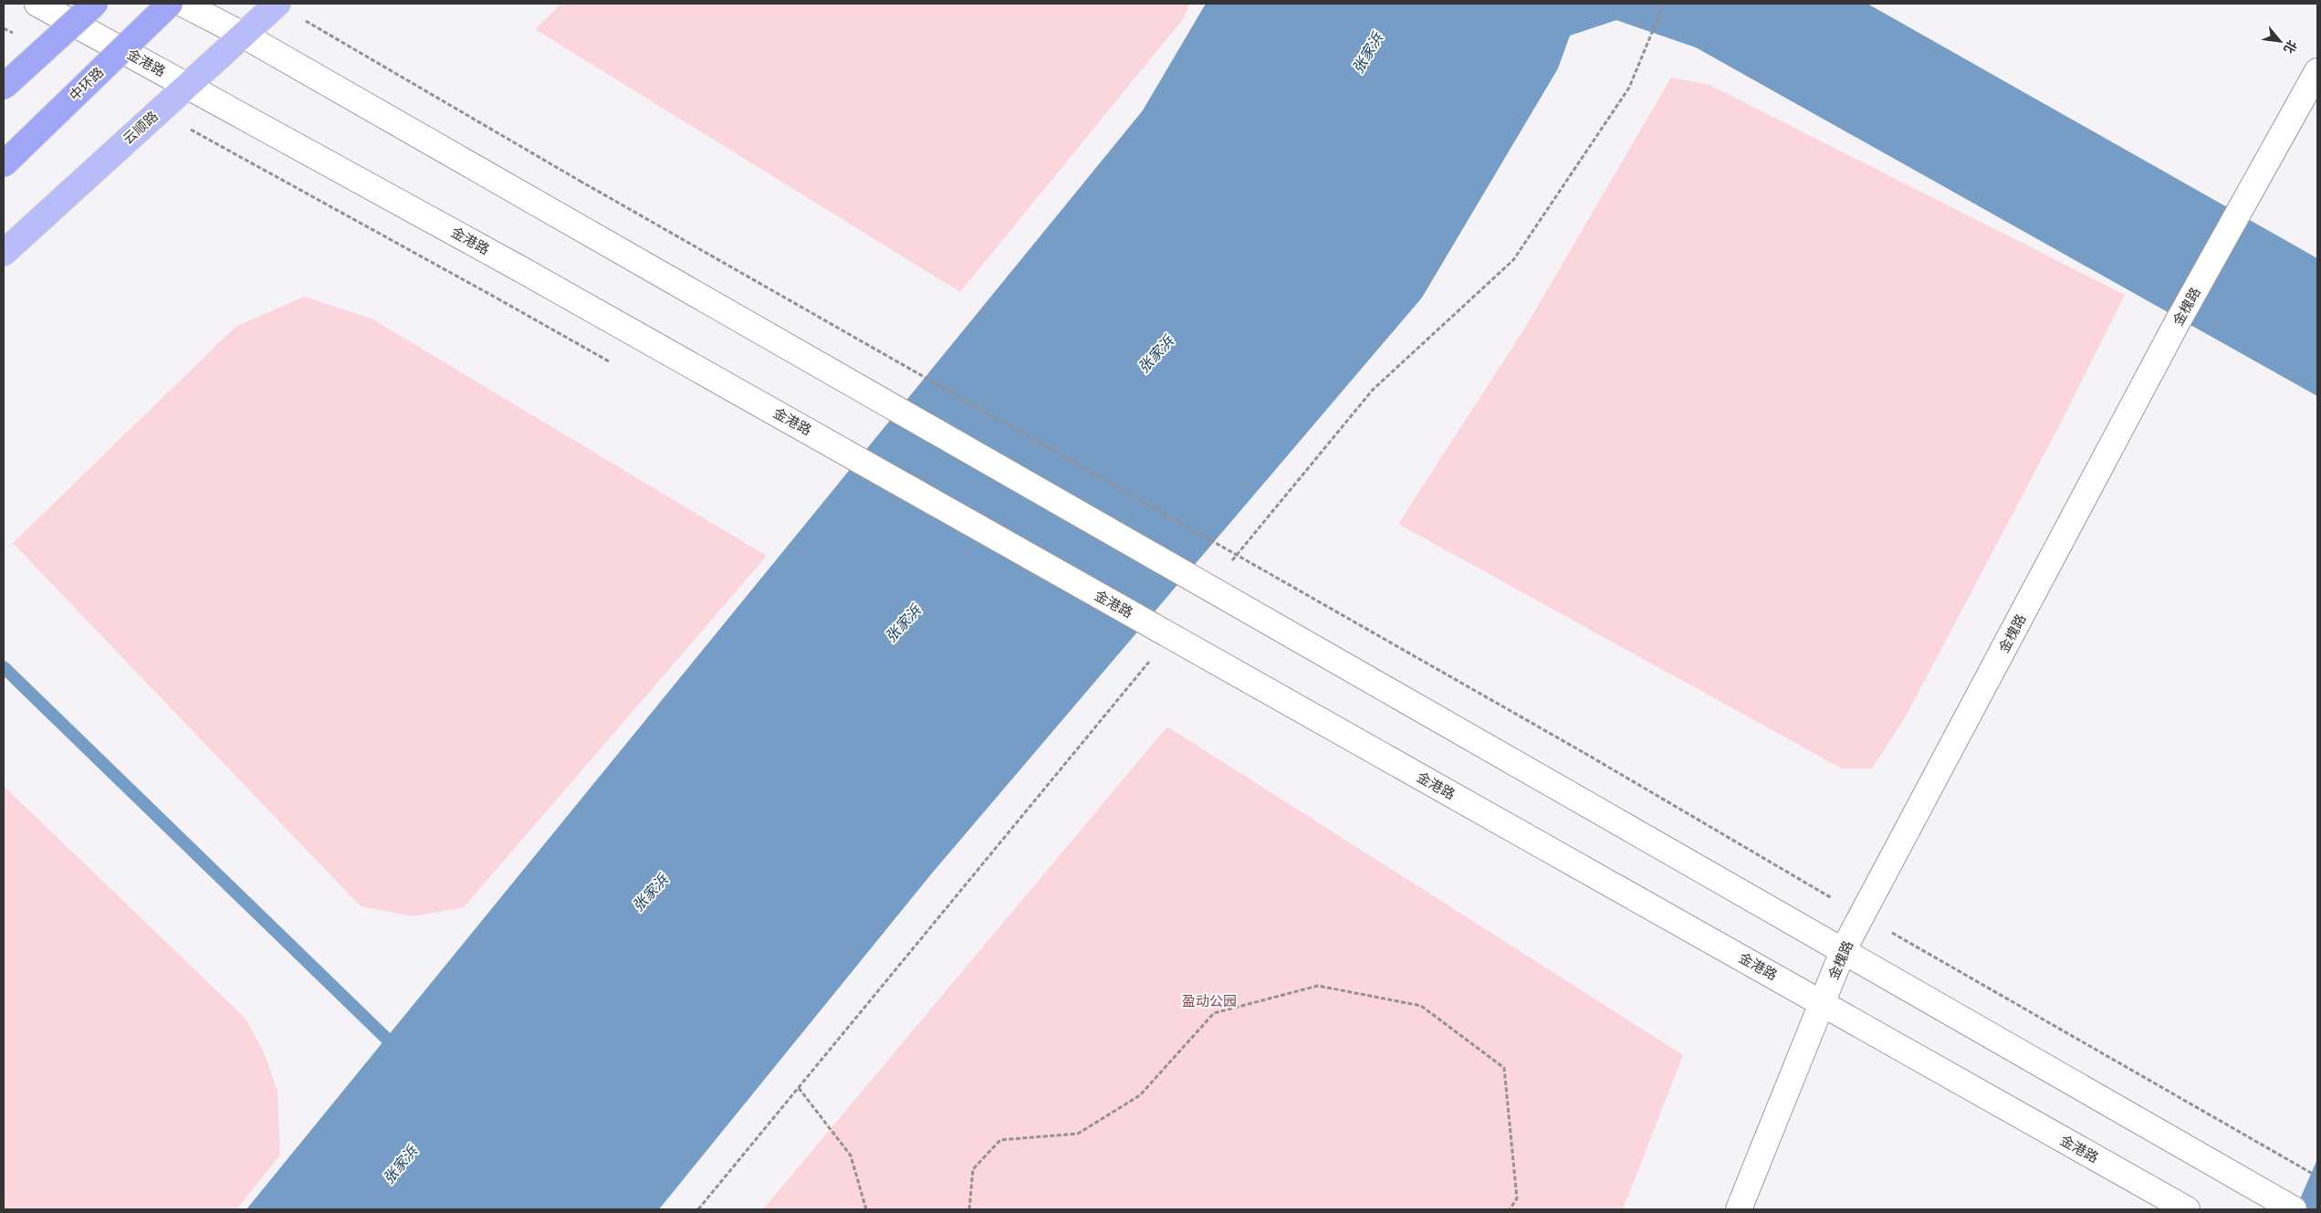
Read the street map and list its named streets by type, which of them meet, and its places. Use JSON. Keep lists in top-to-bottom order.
{
  "streets": {
    "highway": ["中环路"],
    "main road": ["云顺路"],
    "street": ["金港路", "金槐路"]
  },
  "crossings": [
    ["金港路", "云顺路"],
    ["金港路", "金槐路"]
  ],
  "water": ["张家浜"],
  "parks": ["盈动公园"],
  "north": "bottom right"
}
